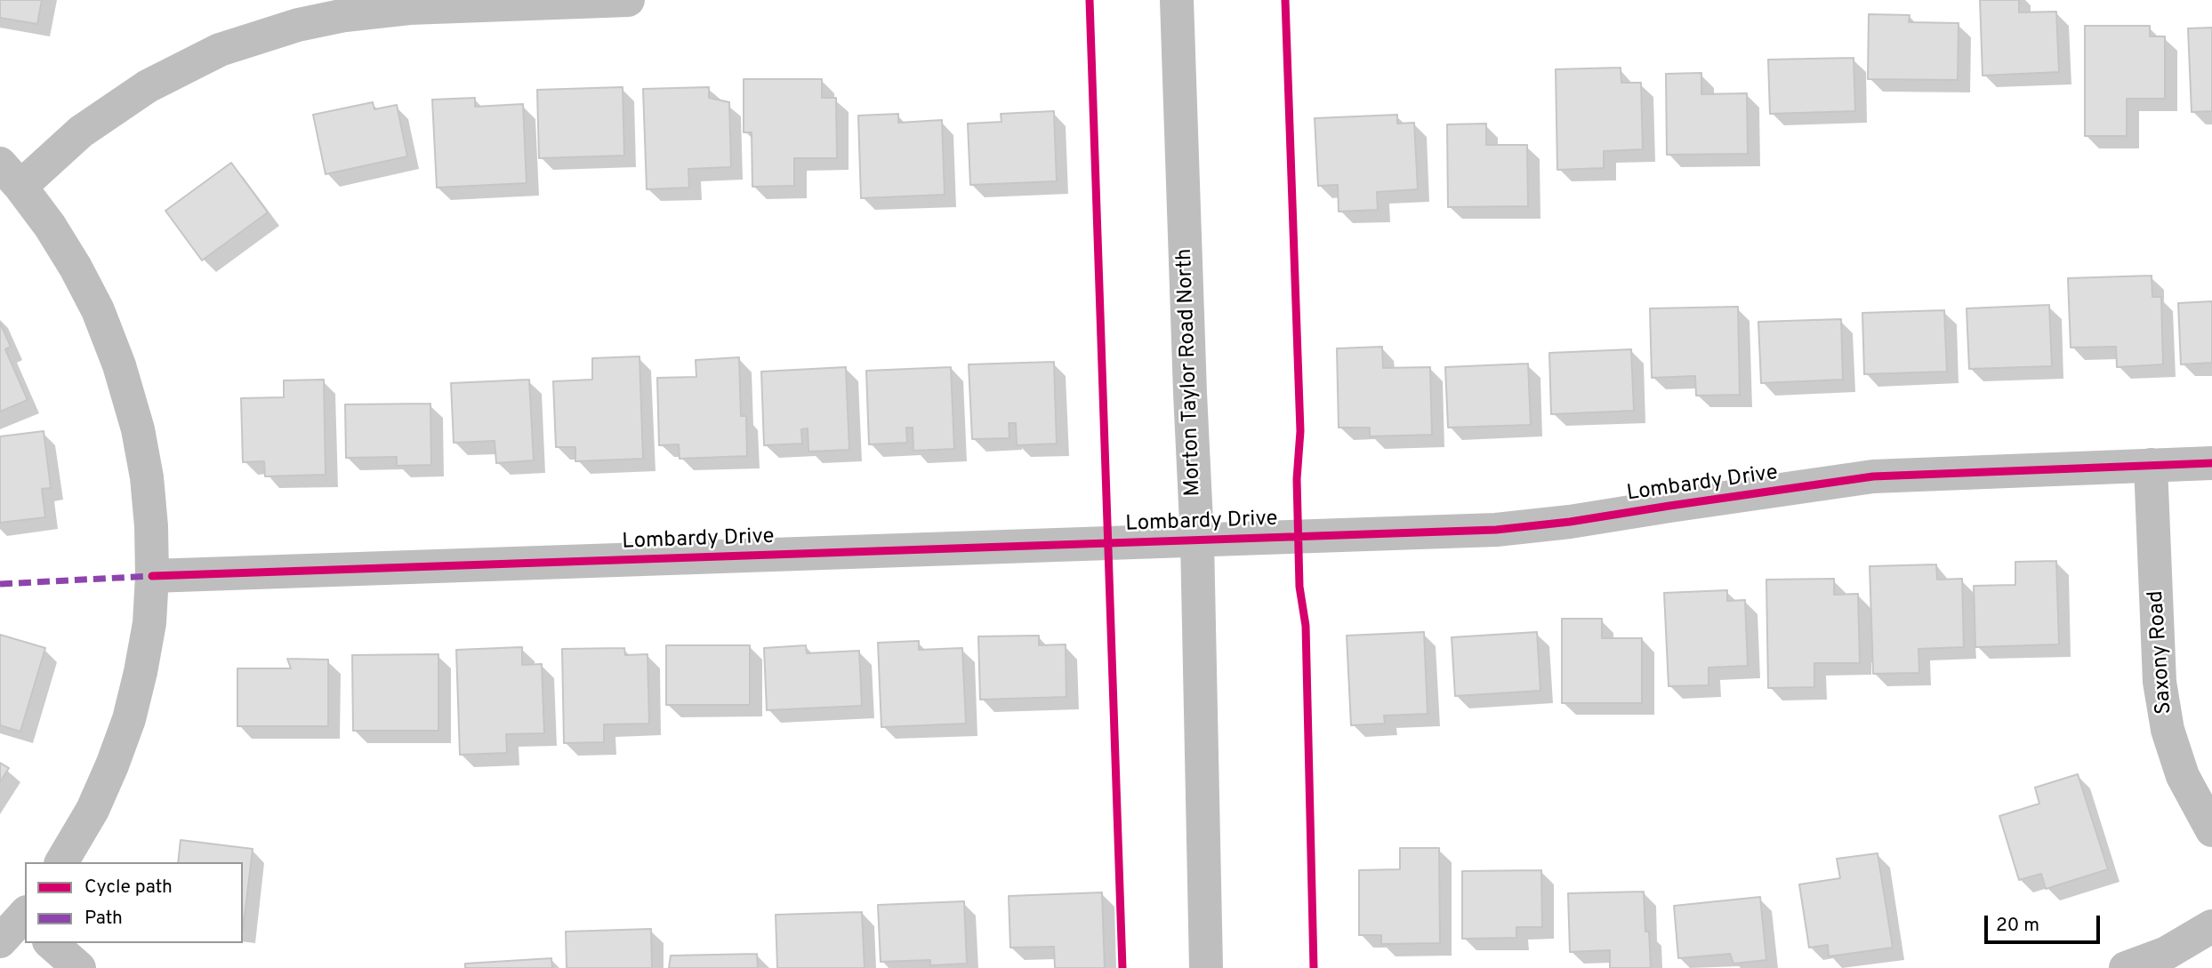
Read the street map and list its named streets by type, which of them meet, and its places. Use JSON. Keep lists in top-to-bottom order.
{
  "streets": {
    "street": ["Morton Taylor Road North", "Lombardy Drive", "Saxony Road"]
  },
  "crossings": [
    ["Morton Taylor Road North", "Lombardy Drive"],
    ["Lombardy Drive", "Saxony Road"]
  ],
  "legend": ["Cycle path", "Path"],
  "scale_bar": "20 m"
}
